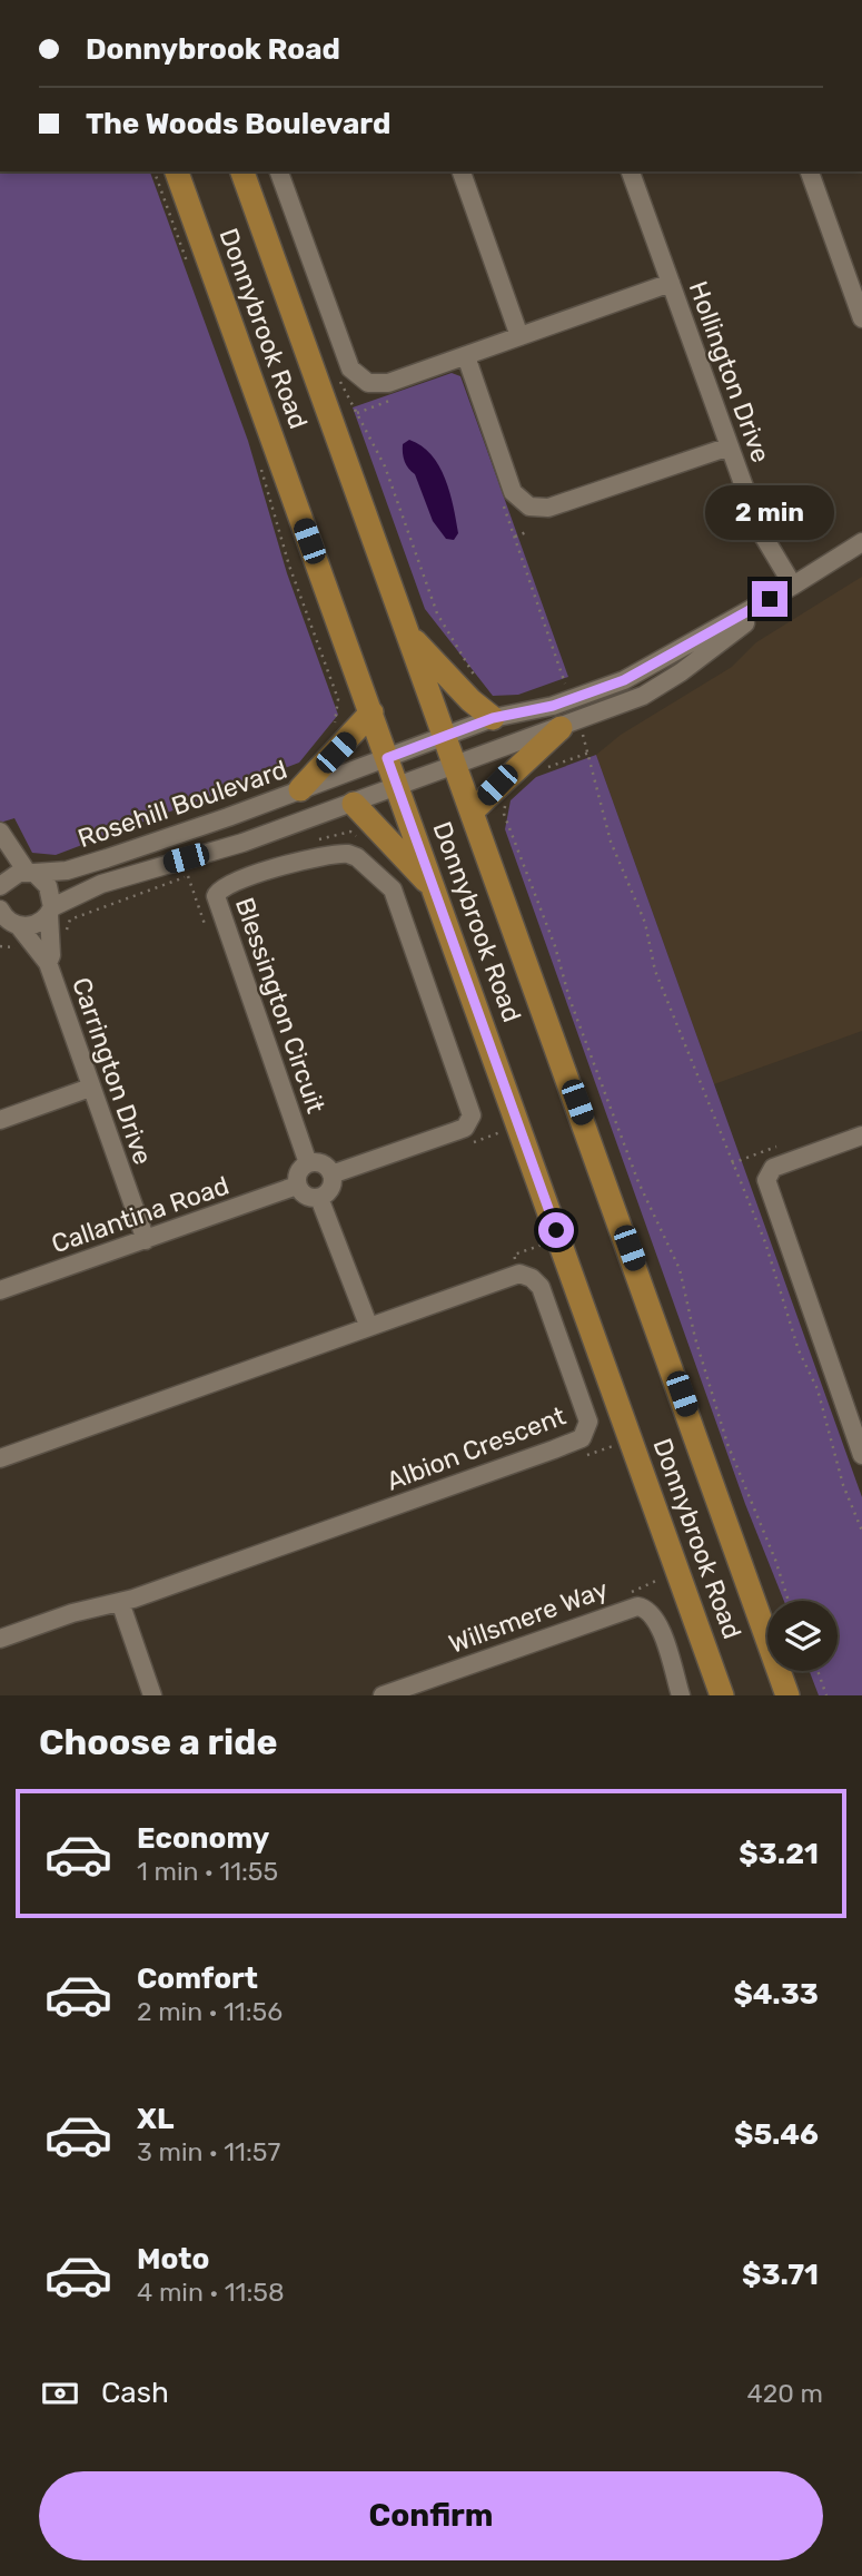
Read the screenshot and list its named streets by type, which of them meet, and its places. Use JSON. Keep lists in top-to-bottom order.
{
  "streets": {
    "main road": ["Donnybrook Road"],
    "street": [
      "Hollington Drive",
      "Rosehill Boulevard",
      "Blessington Circuit",
      "Carrington Drive",
      "Callantina Road",
      "Albion Crescent",
      "Willsmere Way"
    ]
  },
  "crossings": [
    ["Donnybrook Road", "Rosehill Boulevard"],
    ["Hollington Drive", "Rosehill Boulevard"],
    ["Rosehill Boulevard", "Carrington Drive"],
    ["Blessington Circuit", "Callantina Road"],
    ["Carrington Drive", "Callantina Road"]
  ],
  "page": {
    "banner": ["Donnybrook Road", "The Woods Boulevard"],
    "bubble": "2 min",
    "heading": "Choose a ride",
    "list": [
      {
        "name": "Economy",
        "note": "1 min · 11:55",
        "value": "$3.21"
      },
      {
        "name": "Comfort",
        "note": "2 min · 11:56",
        "value": "$4.33"
      },
      {
        "name": "XL",
        "note": "3 min · 11:57",
        "value": "$5.46"
      },
      {
        "name": "Moto",
        "note": "4 min · 11:58",
        "value": "$3.71"
      }
    ],
    "pay": ["Cash", "420 m"],
    "buttons": "Confirm"
  }
}
